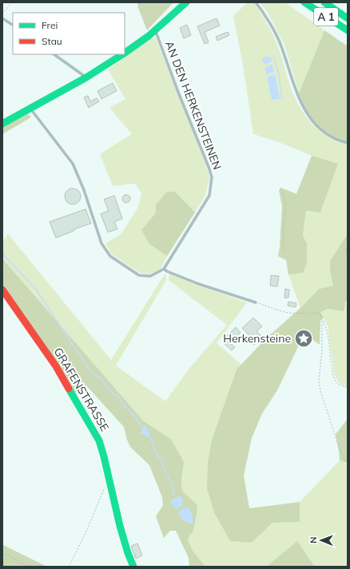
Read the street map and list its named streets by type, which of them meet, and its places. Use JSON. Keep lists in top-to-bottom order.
{
  "streets": {
    "main road": ["A 1", "GRAFENSTRASSE"],
    "lane": ["AN DEN HERKENSTEINEN"]
  },
  "places": {
    "place": ["Herkensteine"]
  },
  "legend": ["Frei", "Stau"],
  "north": "left"
}
